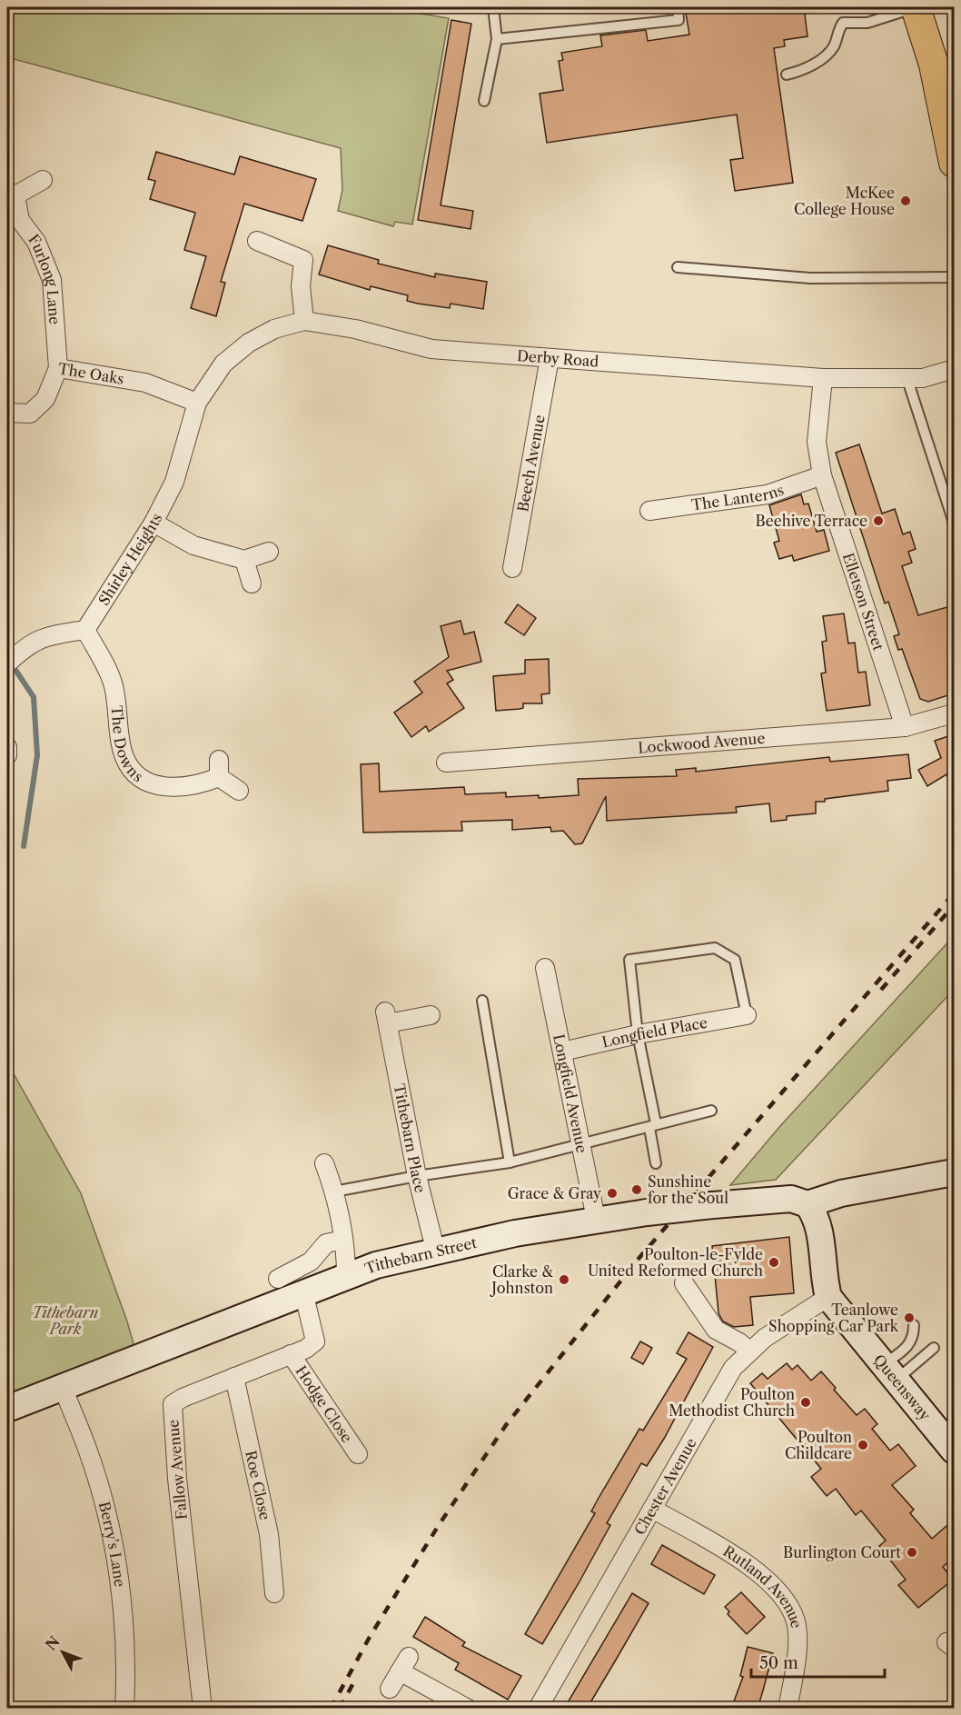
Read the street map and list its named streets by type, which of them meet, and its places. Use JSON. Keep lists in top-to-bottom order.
{
  "streets": {
    "main road": ["Tithebarn Street", "Queensway"],
    "street": [
      "Furlong Lane",
      "Derby Road",
      "The Oaks",
      "Beech Avenue",
      "The Lanterns",
      "Shirley Heights",
      "Elletson Street",
      "The Downs",
      "Lockwood Avenue",
      "Longfield Place",
      "Longfield Avenue",
      "Tithebarn Place",
      "Hodge Close",
      "Fallow Avenue",
      "Roe Close",
      "Chester Avenue",
      "Berry's Lane",
      "Rutland Avenue"
    ]
  },
  "crossings": [
    ["Furlong Lane", "The Oaks"],
    ["Derby Road", "The Oaks"],
    ["Derby Road", "Beech Avenue"],
    ["Derby Road", "Shirley Heights"],
    ["Derby Road", "Elletson Street"],
    ["The Oaks", "Shirley Heights"],
    ["The Lanterns", "Elletson Street"],
    ["Shirley Heights", "The Downs"],
    ["Elletson Street", "Lockwood Avenue"],
    ["Longfield Place", "Longfield Avenue"],
    ["Longfield Avenue", "Tithebarn Street"],
    ["Tithebarn Place", "Tithebarn Street"],
    ["Tithebarn Street", "Queensway"],
    ["Tithebarn Street", "Fallow Avenue"],
    ["Tithebarn Street", "Berry's Lane"],
    ["Queensway", "Chester Avenue"],
    ["Hodge Close", "Fallow Avenue"],
    ["Fallow Avenue", "Roe Close"],
    ["Chester Avenue", "Rutland Avenue"]
  ],
  "parks": ["Tithebarn Park"],
  "places": [
    "McKee College House",
    "Beehive Terrace",
    "Sunshine for the Soul",
    "Grace & Gray",
    "Poulton-le-Fylde United Reformed Church",
    "Clarke & Johnston",
    "Teanlowe Shopping Car Park",
    "Poulton Methodist Church",
    "Poulton Childcare",
    "Burlington Court"
  ],
  "scale_bar": "50 m",
  "north": "top left"
}
